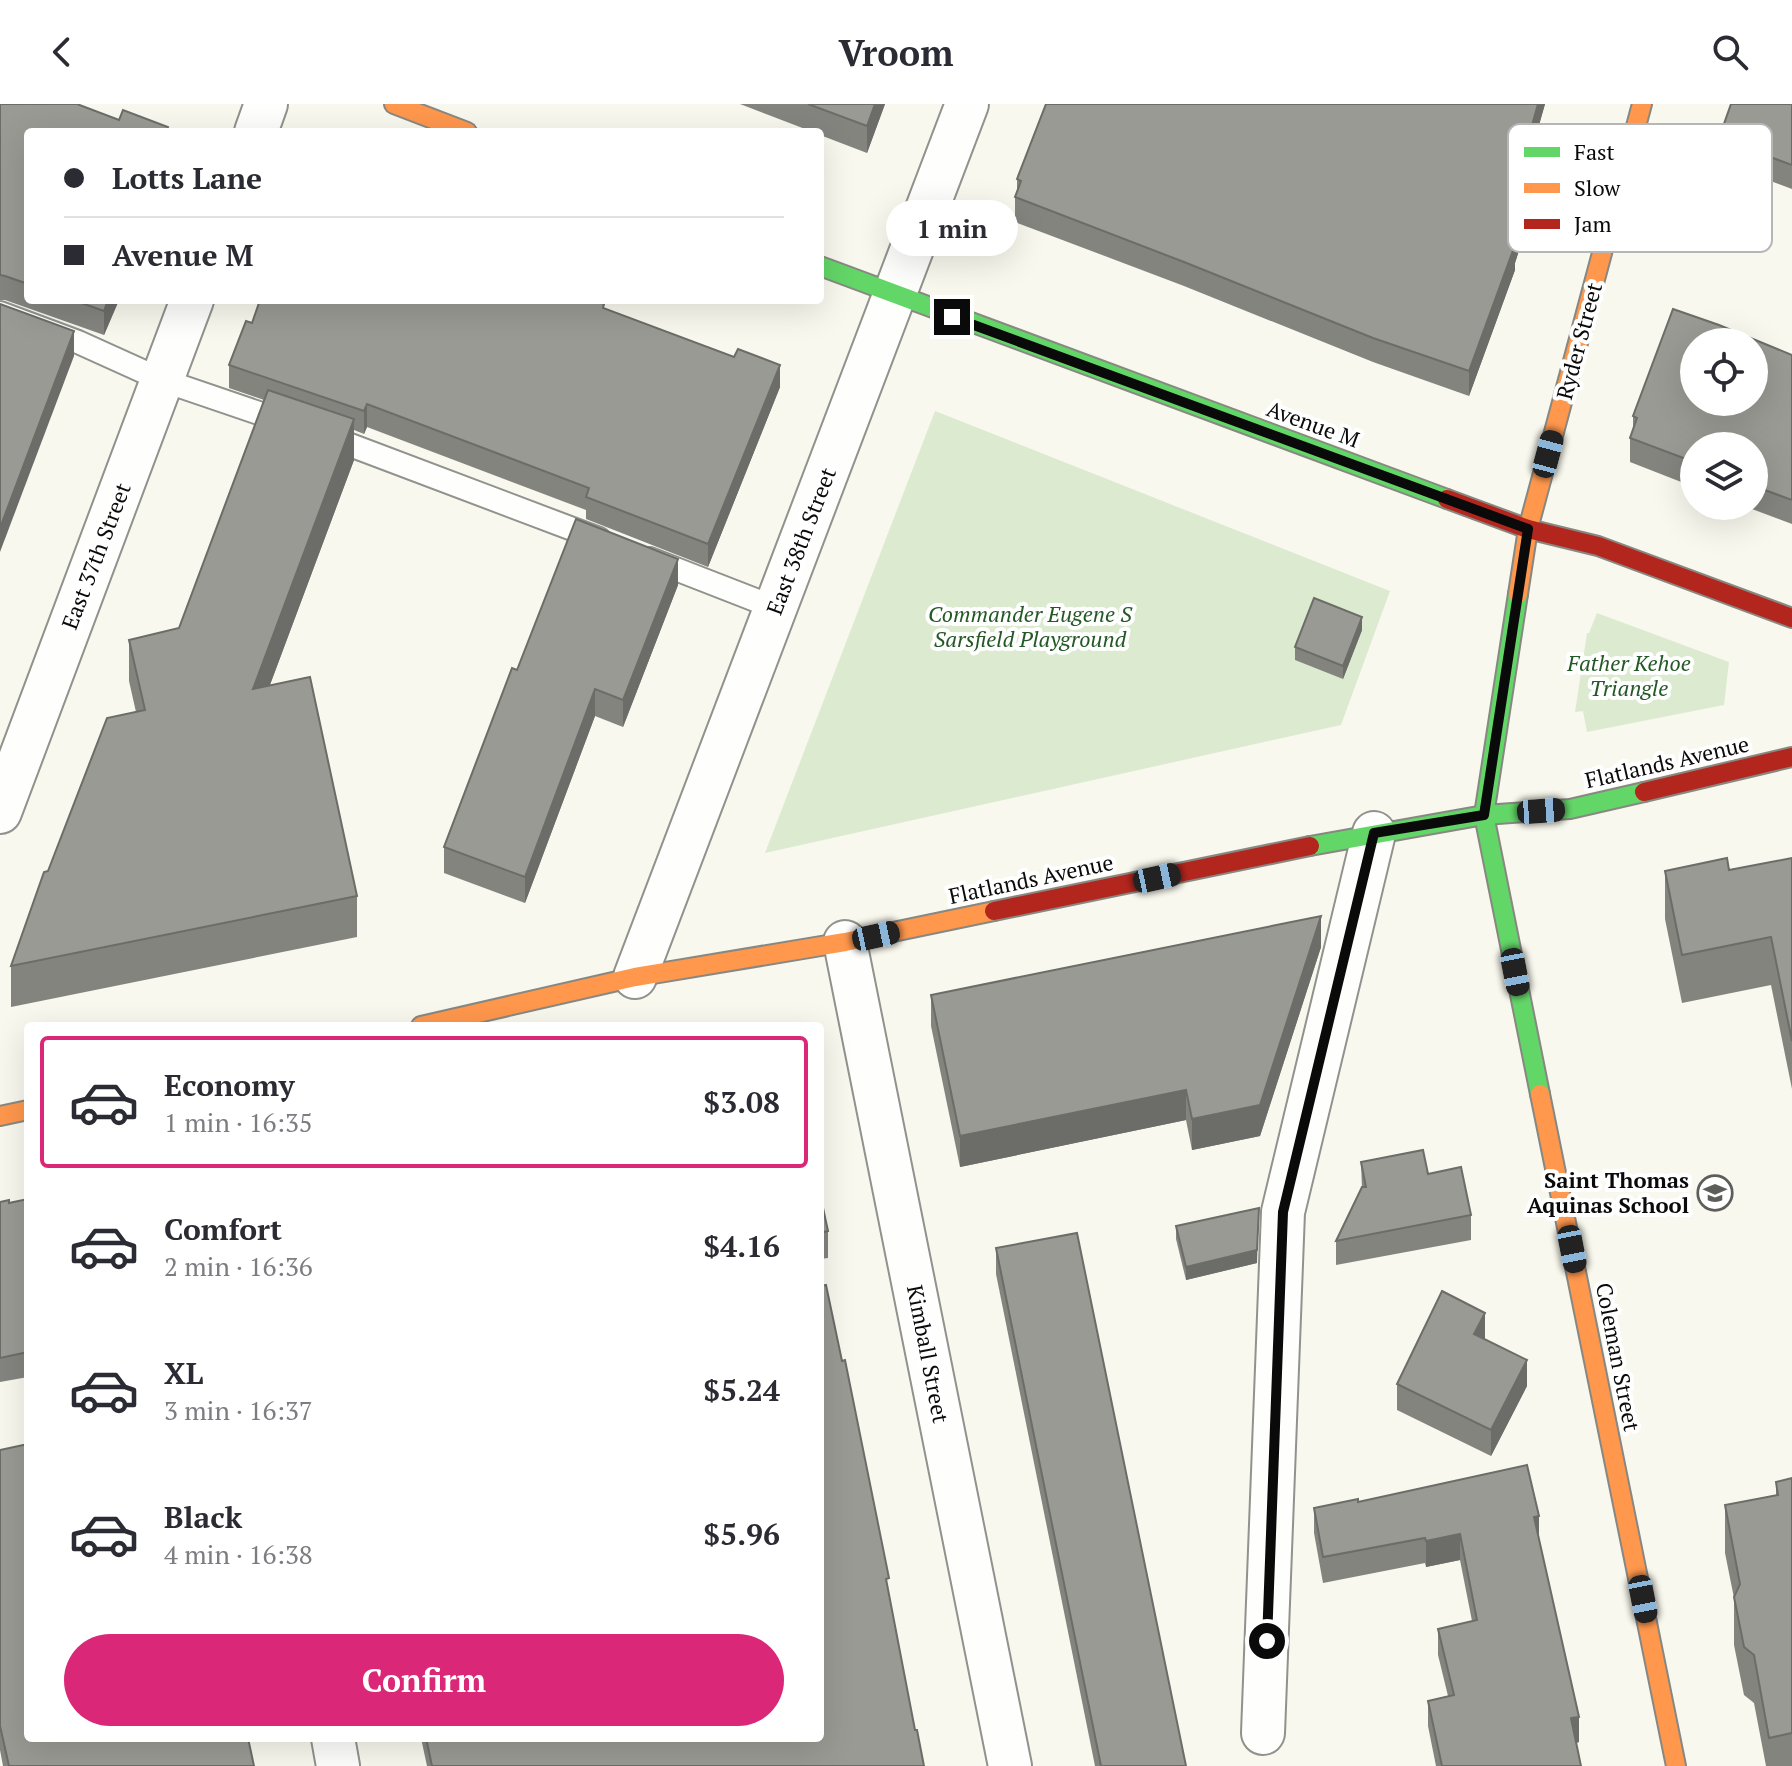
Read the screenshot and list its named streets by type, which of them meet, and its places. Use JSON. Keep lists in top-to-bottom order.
{
  "streets": {
    "main road": [
      "Ryder Street",
      "Avenue M",
      "Flatlands Avenue",
      "Coleman Street"
    ],
    "street": ["East 38th Street", "East 37th Street", "Kimball Street"]
  },
  "crossings": [
    ["Ryder Street", "Avenue M"],
    ["Ryder Street", "Flatlands Avenue"],
    ["Ryder Street", "Coleman Street"],
    ["Avenue M", "East 38th Street"],
    ["East 38th Street", "Flatlands Avenue"],
    ["Flatlands Avenue", "Kimball Street"],
    ["Flatlands Avenue", "Coleman Street"]
  ],
  "parks": ["Commander Eugene S Sarsfield Playground", "Father Kehoe Triangle"],
  "places": {
    "school or university": ["Saint Thomas Aquinas School"]
  },
  "legend": ["Fast", "Slow", "Jam"],
  "page": {
    "header": "Vroom",
    "banner": ["Lotts Lane", "Avenue M"],
    "bubble": "1 min",
    "list": [
      {
        "name": "Economy",
        "note": "1 min · 16:35",
        "value": "$3.08"
      },
      {
        "name": "Comfort",
        "note": "2 min · 16:36",
        "value": "$4.16"
      },
      {
        "name": "XL",
        "note": "3 min · 16:37",
        "value": "$5.24"
      },
      {
        "name": "Black",
        "note": "4 min · 16:38",
        "value": "$5.96"
      }
    ],
    "buttons": "Confirm"
  }
}
